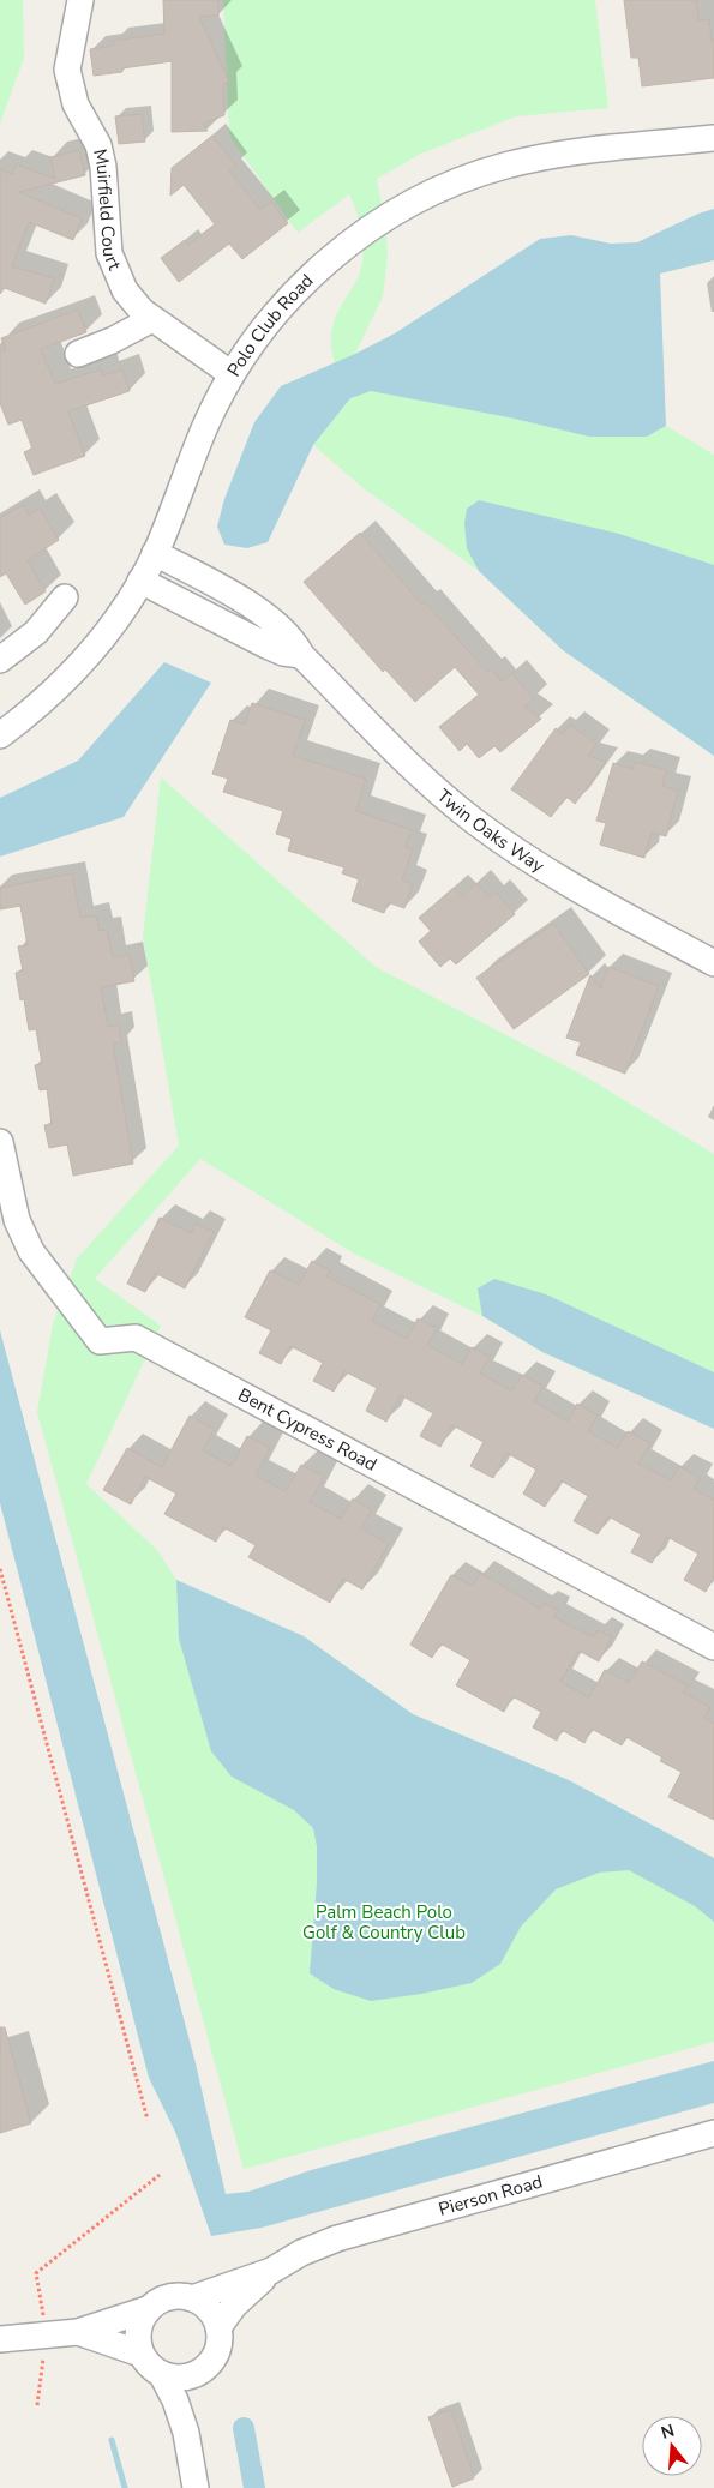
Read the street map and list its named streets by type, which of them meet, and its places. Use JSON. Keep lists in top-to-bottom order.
{
  "streets": {
    "street": [
      "Muirfield Court",
      "Polo Club Road",
      "Twin Oaks Way",
      "Bent Cypress Road",
      "Pierson Road"
    ]
  },
  "crossings": [
    ["Muirfield Court", "Polo Club Road"],
    ["Polo Club Road", "Twin Oaks Way"]
  ],
  "parks": ["Palm Beach Polo Golf & Country Club"],
  "north": "top"
}
